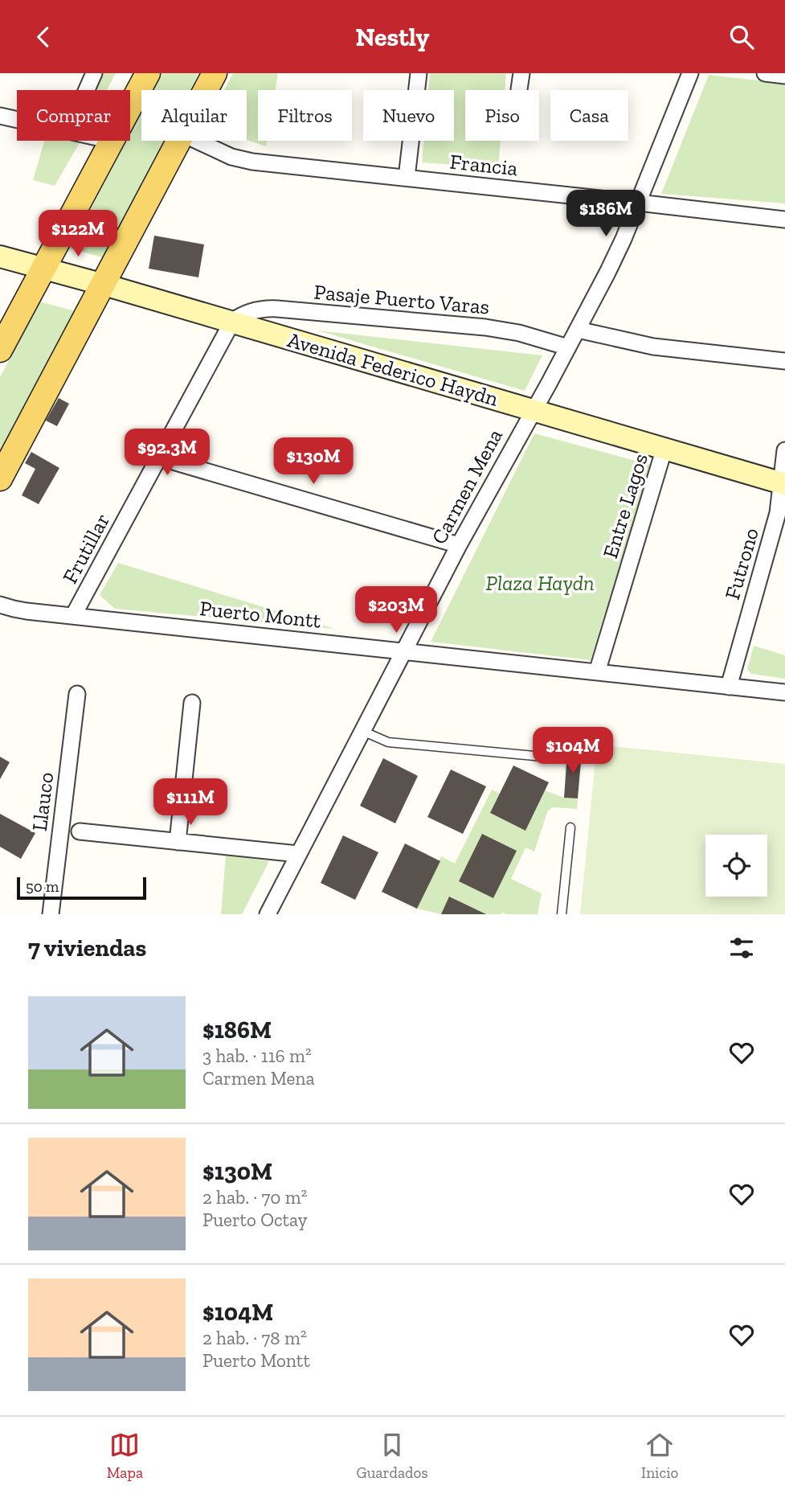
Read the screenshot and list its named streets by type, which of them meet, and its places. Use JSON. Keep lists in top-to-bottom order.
{
  "streets": {
    "street": [
      "Francia",
      "Pasaje Puerto Varas",
      "Avenida Federico Haydn",
      "Carmen Mena",
      "Entre Lagos",
      "Frutillar",
      "Futrono",
      "Puerto Montt",
      "Llauco"
    ]
  },
  "crossings": [
    ["Francia", "Carmen Mena"],
    ["Pasaje Puerto Varas", "Avenida Federico Haydn"],
    ["Pasaje Puerto Varas", "Carmen Mena"],
    ["Pasaje Puerto Varas", "Frutillar"],
    ["Avenida Federico Haydn", "Carmen Mena"],
    ["Avenida Federico Haydn", "Entre Lagos"],
    ["Avenida Federico Haydn", "Frutillar"],
    ["Avenida Federico Haydn", "Futrono"],
    ["Carmen Mena", "Puerto Montt"],
    ["Entre Lagos", "Puerto Montt"],
    ["Frutillar", "Puerto Montt"],
    ["Futrono", "Puerto Montt"]
  ],
  "parks": ["Plaza Haydn"],
  "scale_bar": "50 m",
  "page": {
    "header": "Nestly",
    "chip": [
      "Comprar",
      "Alquilar",
      "Filtros",
      "Nuevo",
      "Piso",
      "Casa"
    ],
    "price": [
      "$186M",
      "$122M",
      "$92.3M",
      "$130M",
      "$203M",
      "$104M",
      "$111M"
    ],
    "scale": "50 m",
    "heading": "7 viviendas",
    "list": [
      {
        "name": "$186M",
        "note": "3 hab. · 116 m² · Carmen Mena"
      },
      {
        "name": "$130M",
        "note": "2 hab. · 70 m² · Puerto Octay"
      },
      {
        "name": "$104M",
        "note": "2 hab. · 78 m² · Puerto Montt"
      }
    ],
    "tabs": ["Mapa", "Guardados", "Inicio"]
  }
}
